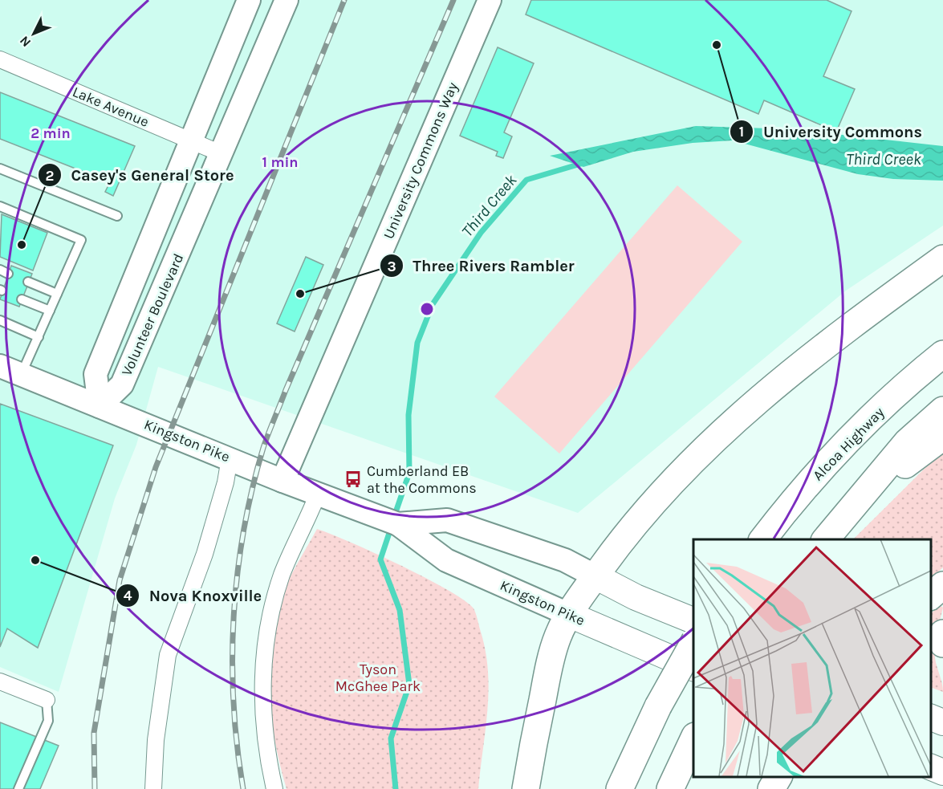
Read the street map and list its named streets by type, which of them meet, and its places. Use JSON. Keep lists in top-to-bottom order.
{
  "streets": {
    "highway": ["Alcoa Highway"],
    "main road": ["Kingston Pike"],
    "street": ["Lake Avenue", "University Commons Way", "Volunteer Boulevard"]
  },
  "crossings": [
    ["Lake Avenue", "Volunteer Boulevard"],
    ["University Commons Way", "Kingston Pike"],
    ["Volunteer Boulevard", "Kingston Pike"]
  ],
  "water": ["Third Creek"],
  "parks": ["Tyson McGhee Park"],
  "places": {
    "other": [
      "University Commons",
      "Casey's General Store",
      "Three Rivers Rambler",
      "Nova Knoxville"
    ],
    "bus stop": ["Cumberland EB at the Commons"]
  },
  "north": "bottom left",
  "rings": ["2 min", "1 min"]
}
